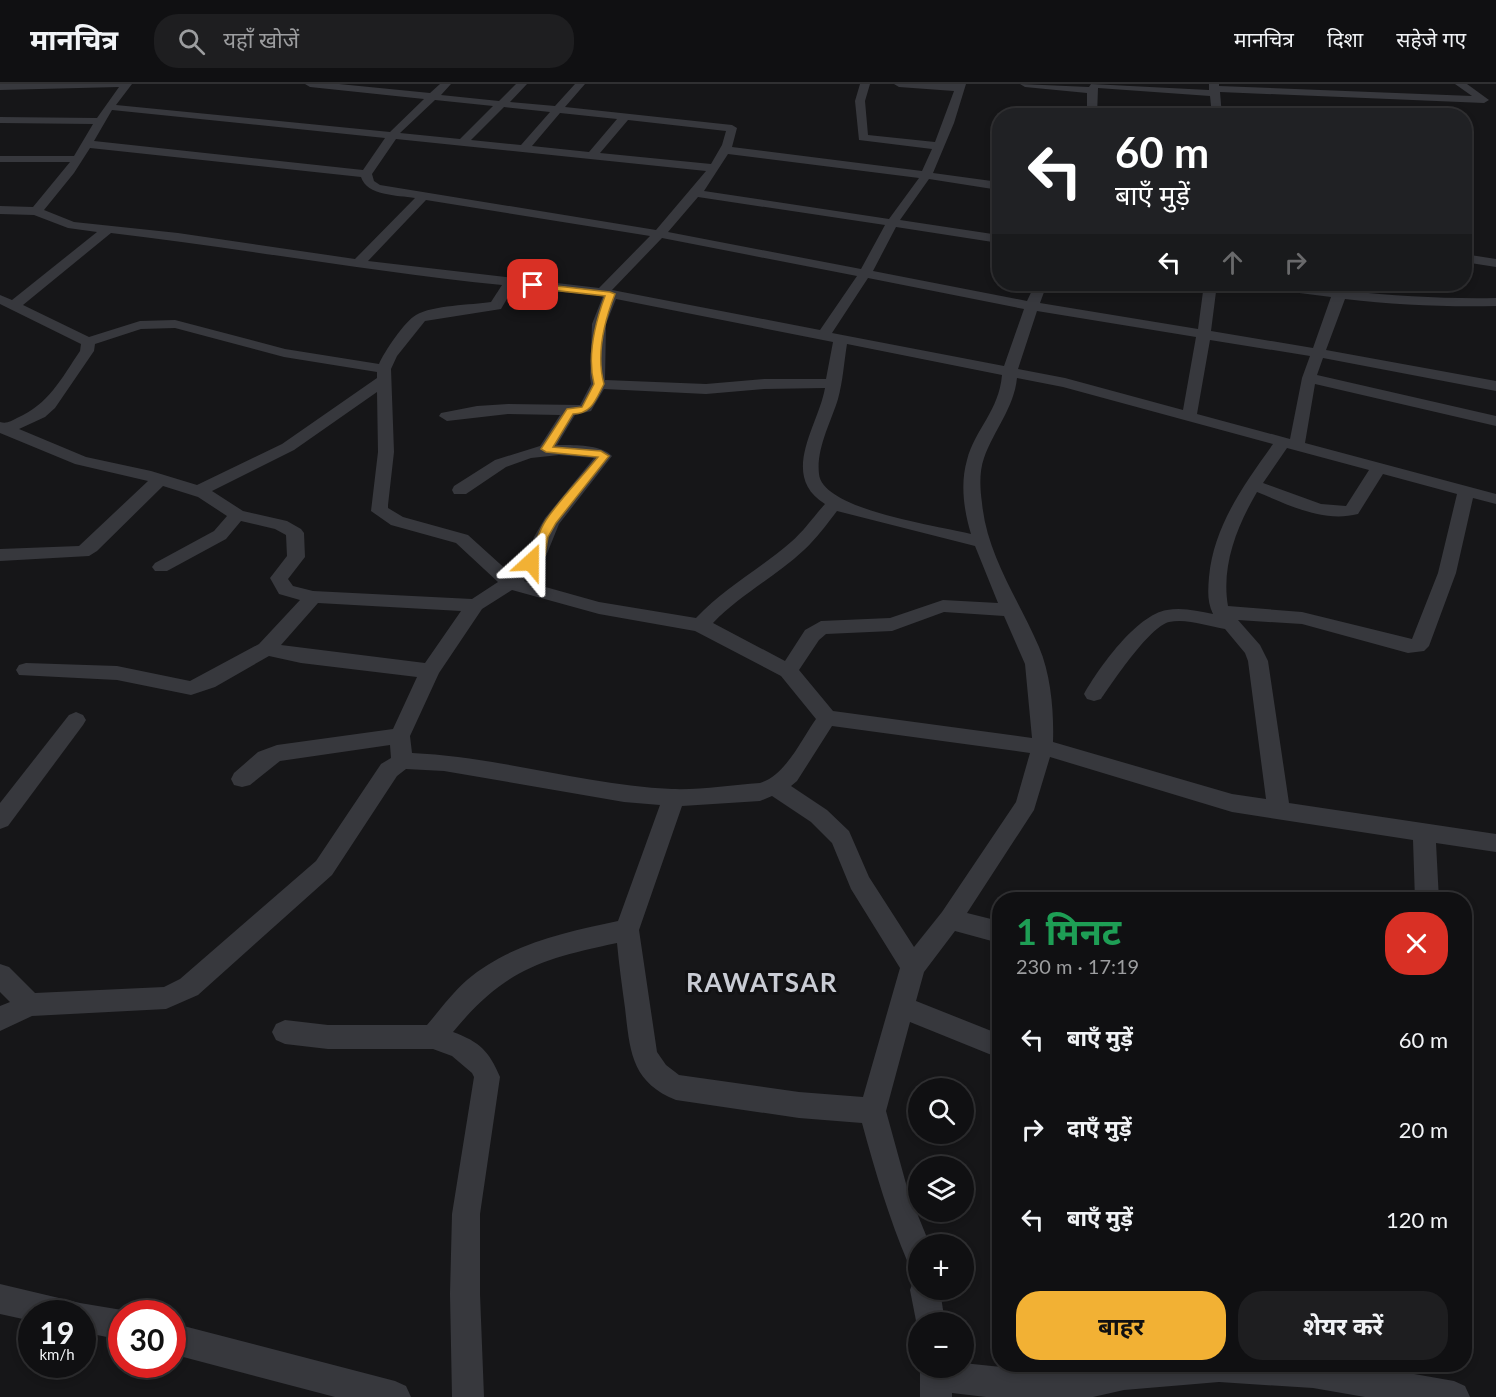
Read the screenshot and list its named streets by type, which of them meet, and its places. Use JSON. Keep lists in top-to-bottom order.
{
  "districts": ["RAWATSAR"],
  "page": {
    "header": "मानचित्र",
    "search": "यहाँ खोजें",
    "nav": ["मानचित्र", "दिशा", "सहेजे गए"],
    "turn": ["60 m", "बाएँ मुड़ें"],
    "heading": ["1 मिनट", "230 m · 17:19"],
    "list": [
      {
        "name": "बाएँ मुड़ें",
        "value": "60 m"
      },
      {
        "name": "दाएँ मुड़ें",
        "value": "20 m"
      },
      {
        "name": "बाएँ मुड़ें",
        "value": "120 m"
      }
    ],
    "map_buttons": ["+", "−"],
    "buttons": ["बाहर", "शेयर करें"],
    "speed": "19 km/h",
    "limit": "30"
  }
}
